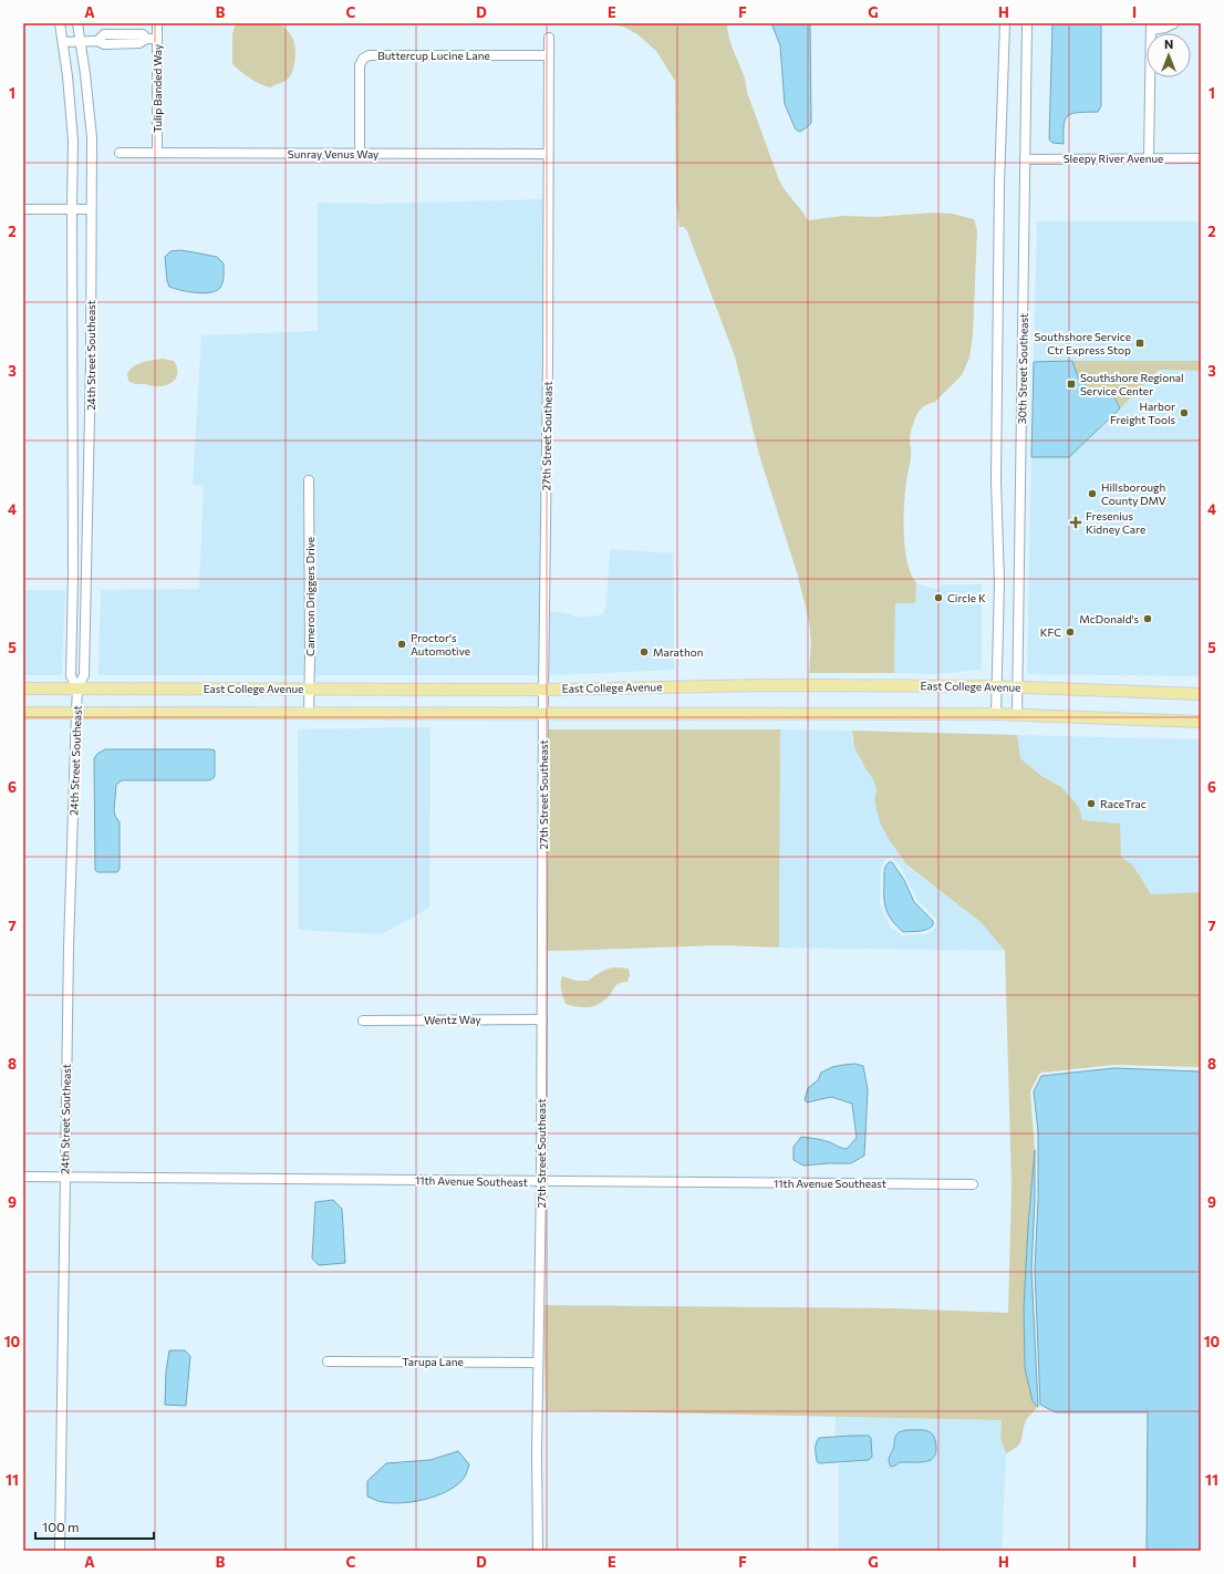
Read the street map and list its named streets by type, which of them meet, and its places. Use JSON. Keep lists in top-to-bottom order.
{
  "streets": {
    "main road": ["East College Avenue"],
    "street": [
      "Buttercup Lucine Lane",
      "Tulip Banded Way",
      "Sunray Venus Way",
      "Sleepy River Avenue",
      "24th Street Southeast",
      "30th Street Southeast",
      "27th Street Southeast",
      "Cameron Driggers Drive",
      "Wentz Way",
      "11th Avenue Southeast",
      "Tarupa Lane"
    ]
  },
  "crossings": [
    ["Buttercup Lucine Lane", "Sunray Venus Way"],
    ["Buttercup Lucine Lane", "27th Street Southeast"],
    ["Tulip Banded Way", "Sunray Venus Way"],
    ["Sunray Venus Way", "27th Street Southeast"],
    ["Sleepy River Avenue", "30th Street Southeast"],
    ["24th Street Southeast", "East College Avenue"],
    ["24th Street Southeast", "11th Avenue Southeast"],
    ["30th Street Southeast", "East College Avenue"],
    ["27th Street Southeast", "East College Avenue"],
    ["27th Street Southeast", "Wentz Way"],
    ["27th Street Southeast", "11th Avenue Southeast"],
    ["27th Street Southeast", "Tarupa Lane"],
    ["Cameron Driggers Drive", "East College Avenue"]
  ],
  "places": {
    "transit": ["Southshore Service Ctr Express Stop", "Southshore Regional Service Center"],
    "other": [
      "Harbor Freight Tools",
      "Hillsborough County DMV",
      "Circle K",
      "McDonald's",
      "KFC",
      "Proctor's Automotive",
      "Marathon",
      "RaceTrac"
    ],
    "health": ["Fresenius Kidney Care"]
  },
  "scale_bar": "100 m",
  "north": "top",
  "grid": {
    "columns": [
      "A",
      "B",
      "C",
      "D",
      "E",
      "F",
      "G",
      "H",
      "I"
    ],
    "rows": [
      "1",
      "2",
      "3",
      "4",
      "5",
      "6",
      "7",
      "8",
      "9",
      "10",
      "11"
    ]
  }
}
